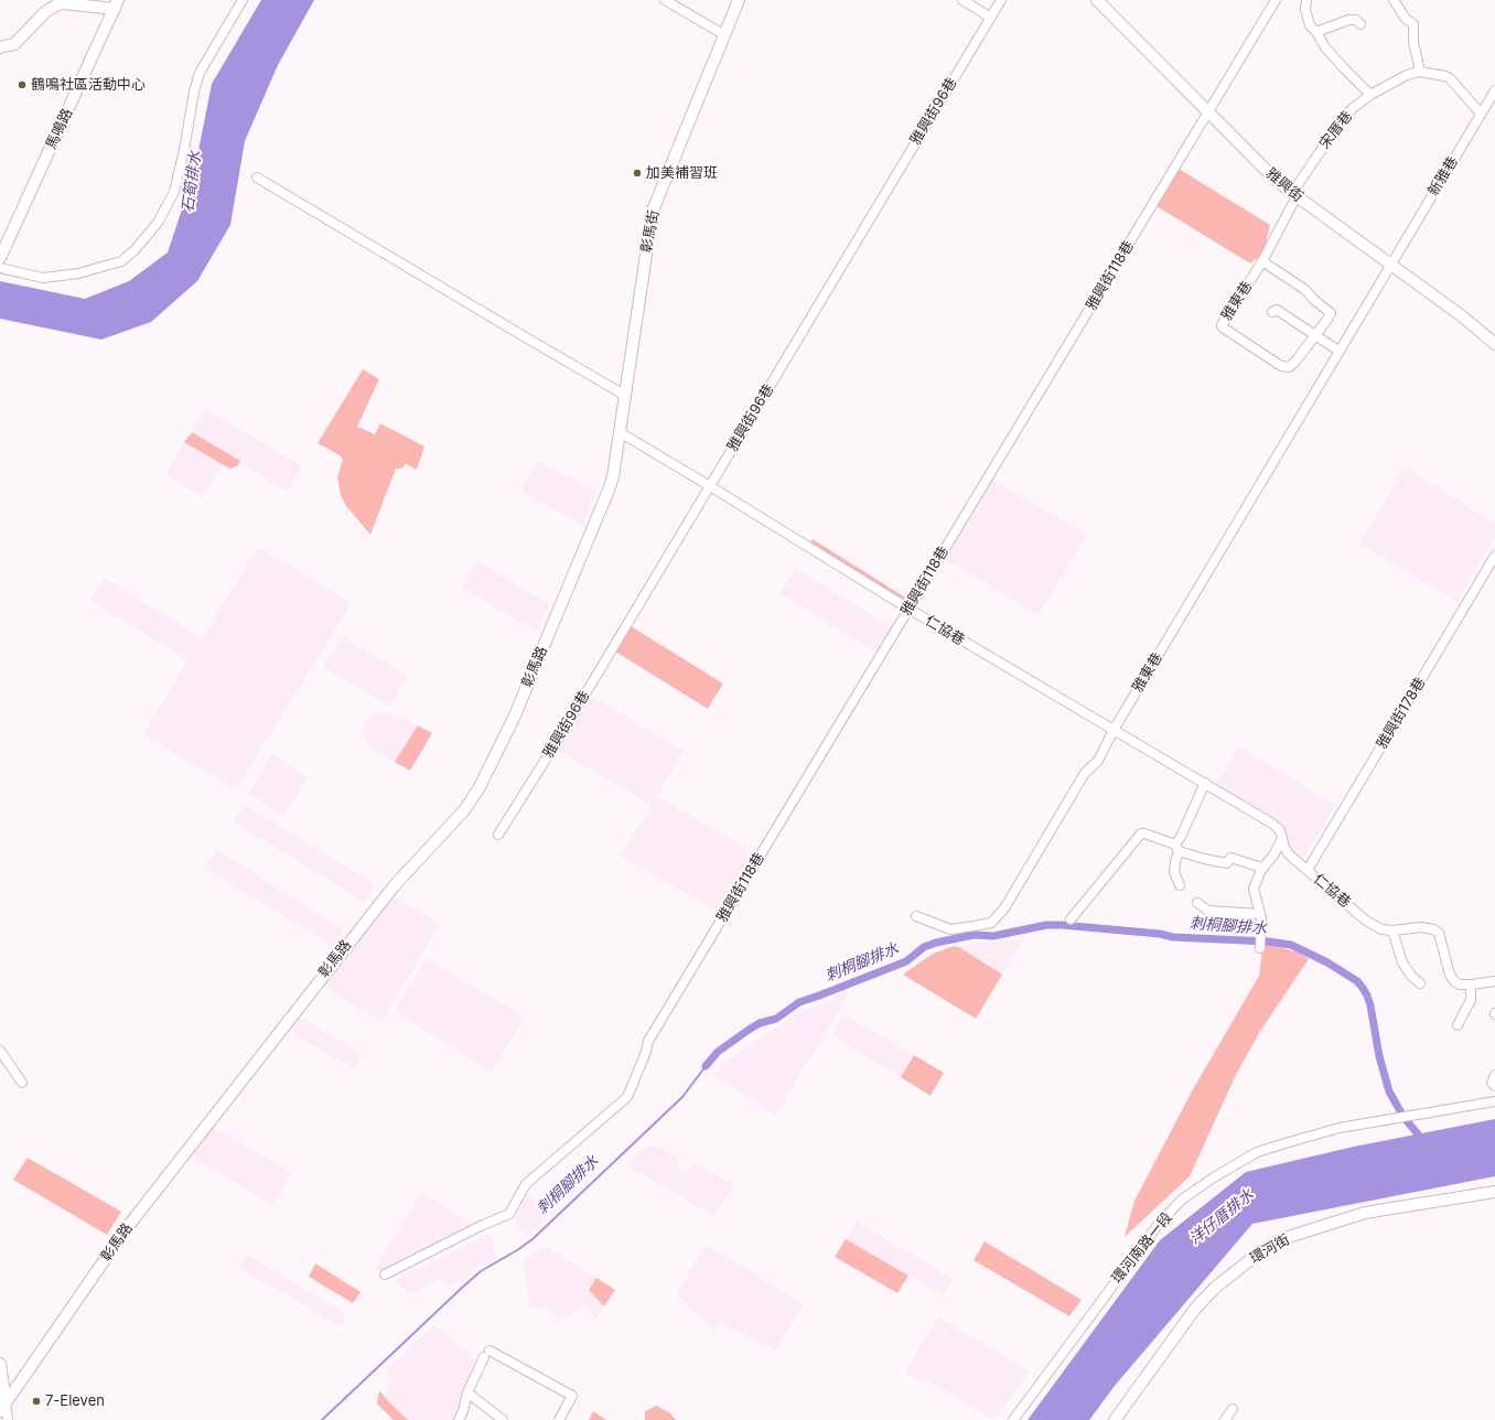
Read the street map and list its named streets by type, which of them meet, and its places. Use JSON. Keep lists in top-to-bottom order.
{
  "streets": {
    "street": [
      "雅興街96巷",
      "馬鳴路",
      "宋厝巷",
      "新雅巷",
      "雅興街",
      "彰馬街",
      "雅興街118巷",
      "雅東巷",
      "仁協巷",
      "彰馬路",
      "雅興街178巷",
      "環河南路一段",
      "環河街"
    ]
  },
  "crossings": [
    ["雅興街96巷", "仁協巷"],
    ["宋厝巷", "新雅巷"],
    ["宋厝巷", "雅興街"],
    ["宋厝巷", "雅東巷"],
    ["新雅巷", "雅興街"],
    ["新雅巷", "雅東巷"],
    ["雅興街", "雅興街118巷"],
    ["雅興街", "雅東巷"],
    ["彰馬街", "仁協巷"],
    ["彰馬街", "彰馬路"],
    ["雅興街118巷", "仁協巷"],
    ["雅東巷", "仁協巷"],
    ["仁協巷", "雅興街178巷"]
  ],
  "water": ["石筍排水", "刺桐腳排水", "洋仔厝排水"],
  "places": ["鶴鳴社區活動中心", "加美補習班", "7-Eleven"]
}
